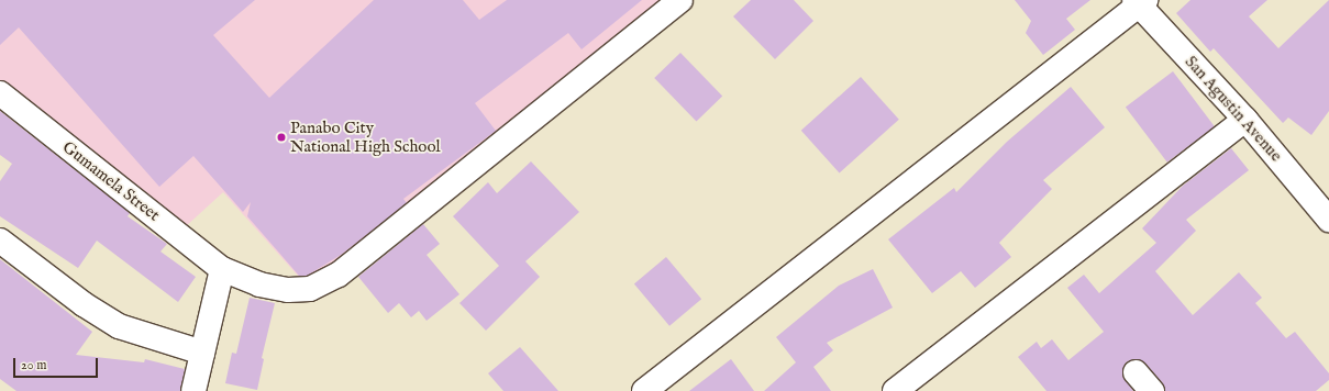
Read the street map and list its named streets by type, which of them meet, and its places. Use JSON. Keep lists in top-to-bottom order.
{
  "streets": {
    "street": ["San Agustin Avenue", "Gumamela Street"]
  },
  "places": ["Panabo City National High School"],
  "scale_bar": "20 m"
}
